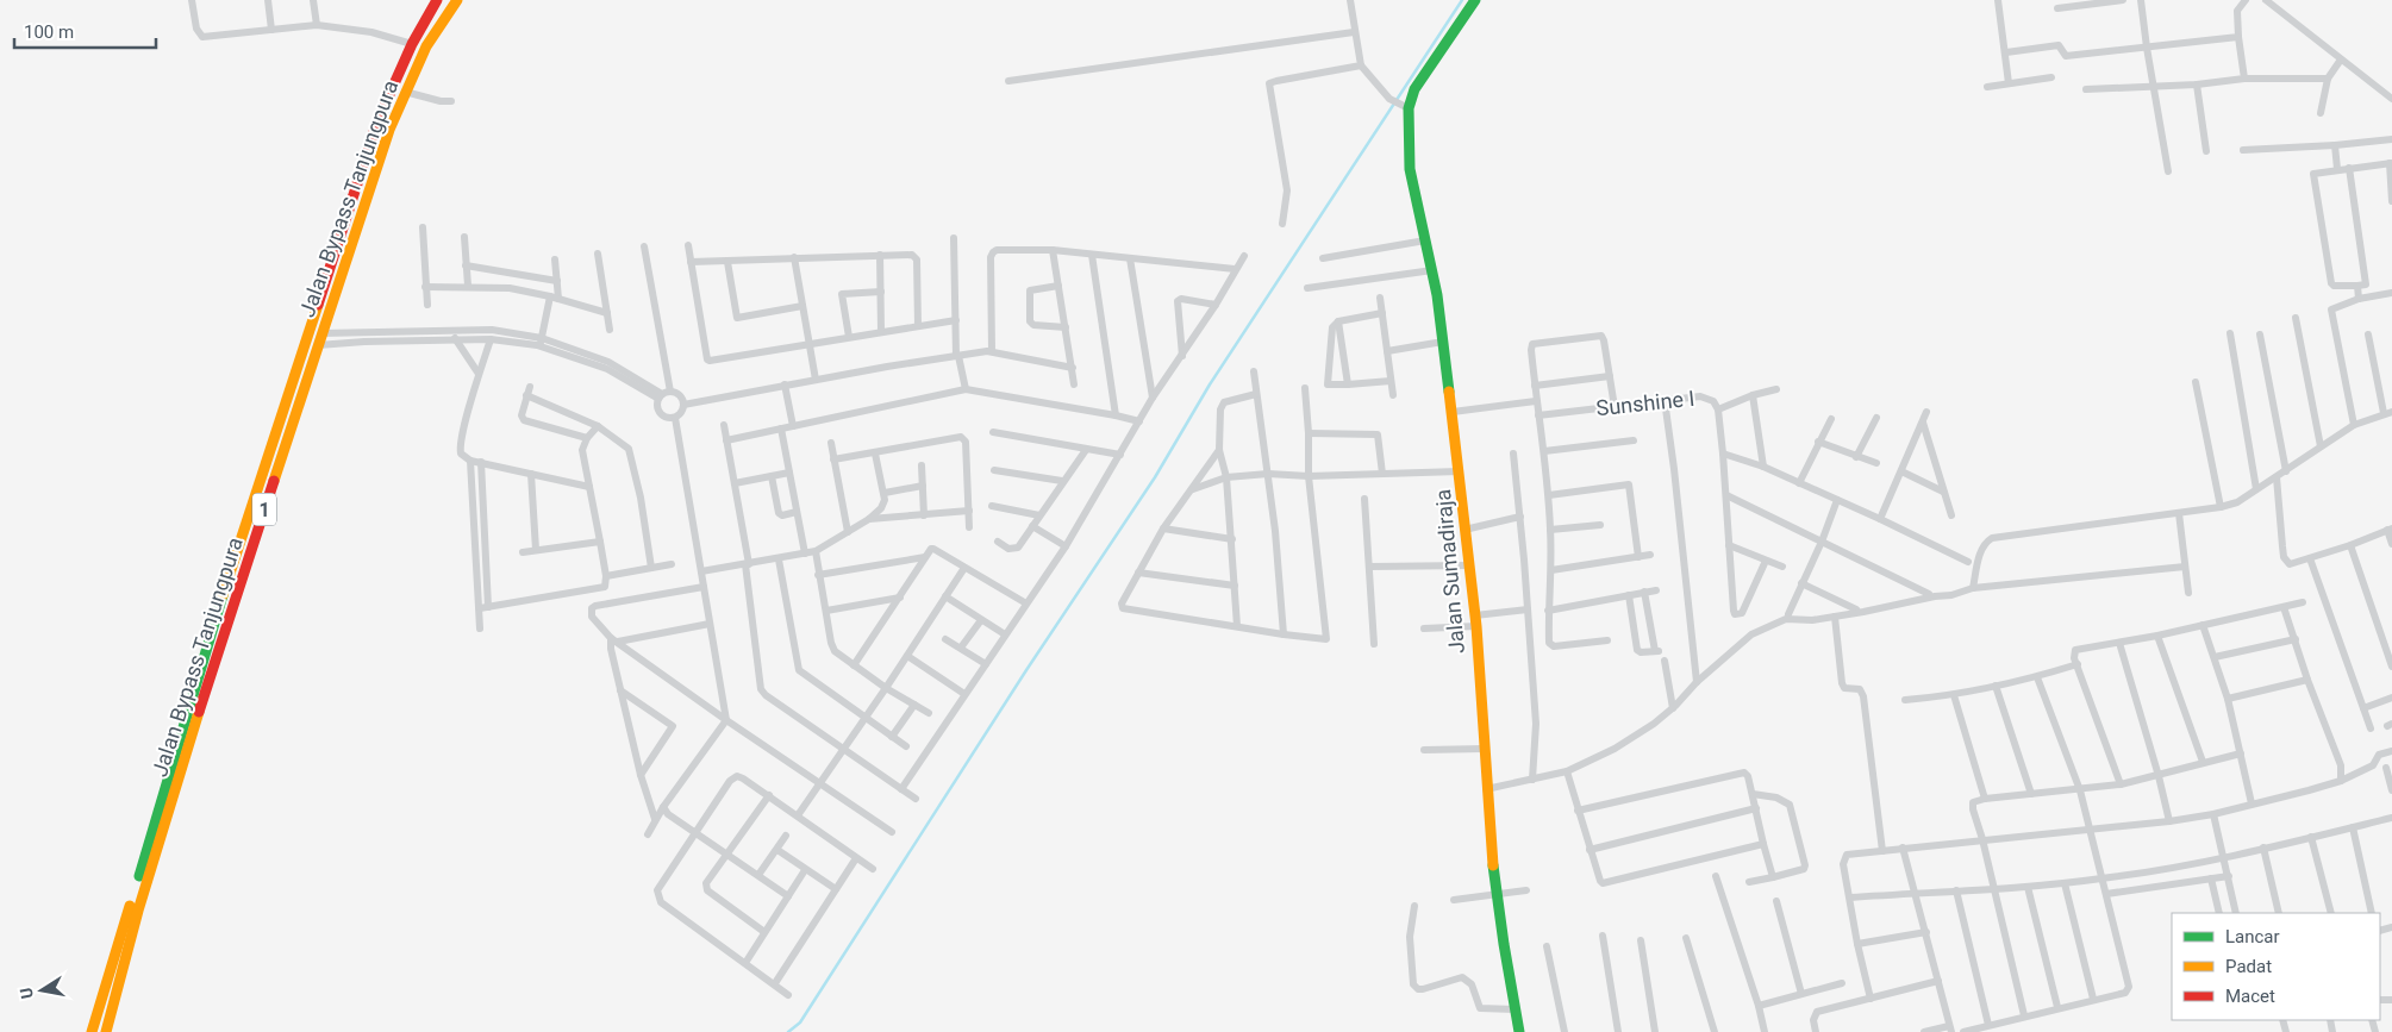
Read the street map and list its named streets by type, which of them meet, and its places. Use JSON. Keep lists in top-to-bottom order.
{
  "streets": {
    "main road": ["Jalan Bypass Tanjungpura", "1", "Jalan Sumadiraja"],
    "street": ["Sunshine I"]
  },
  "legend": ["Lancar", "Padat", "Macet"],
  "scale_bar": "100 m",
  "north": "left"
}
